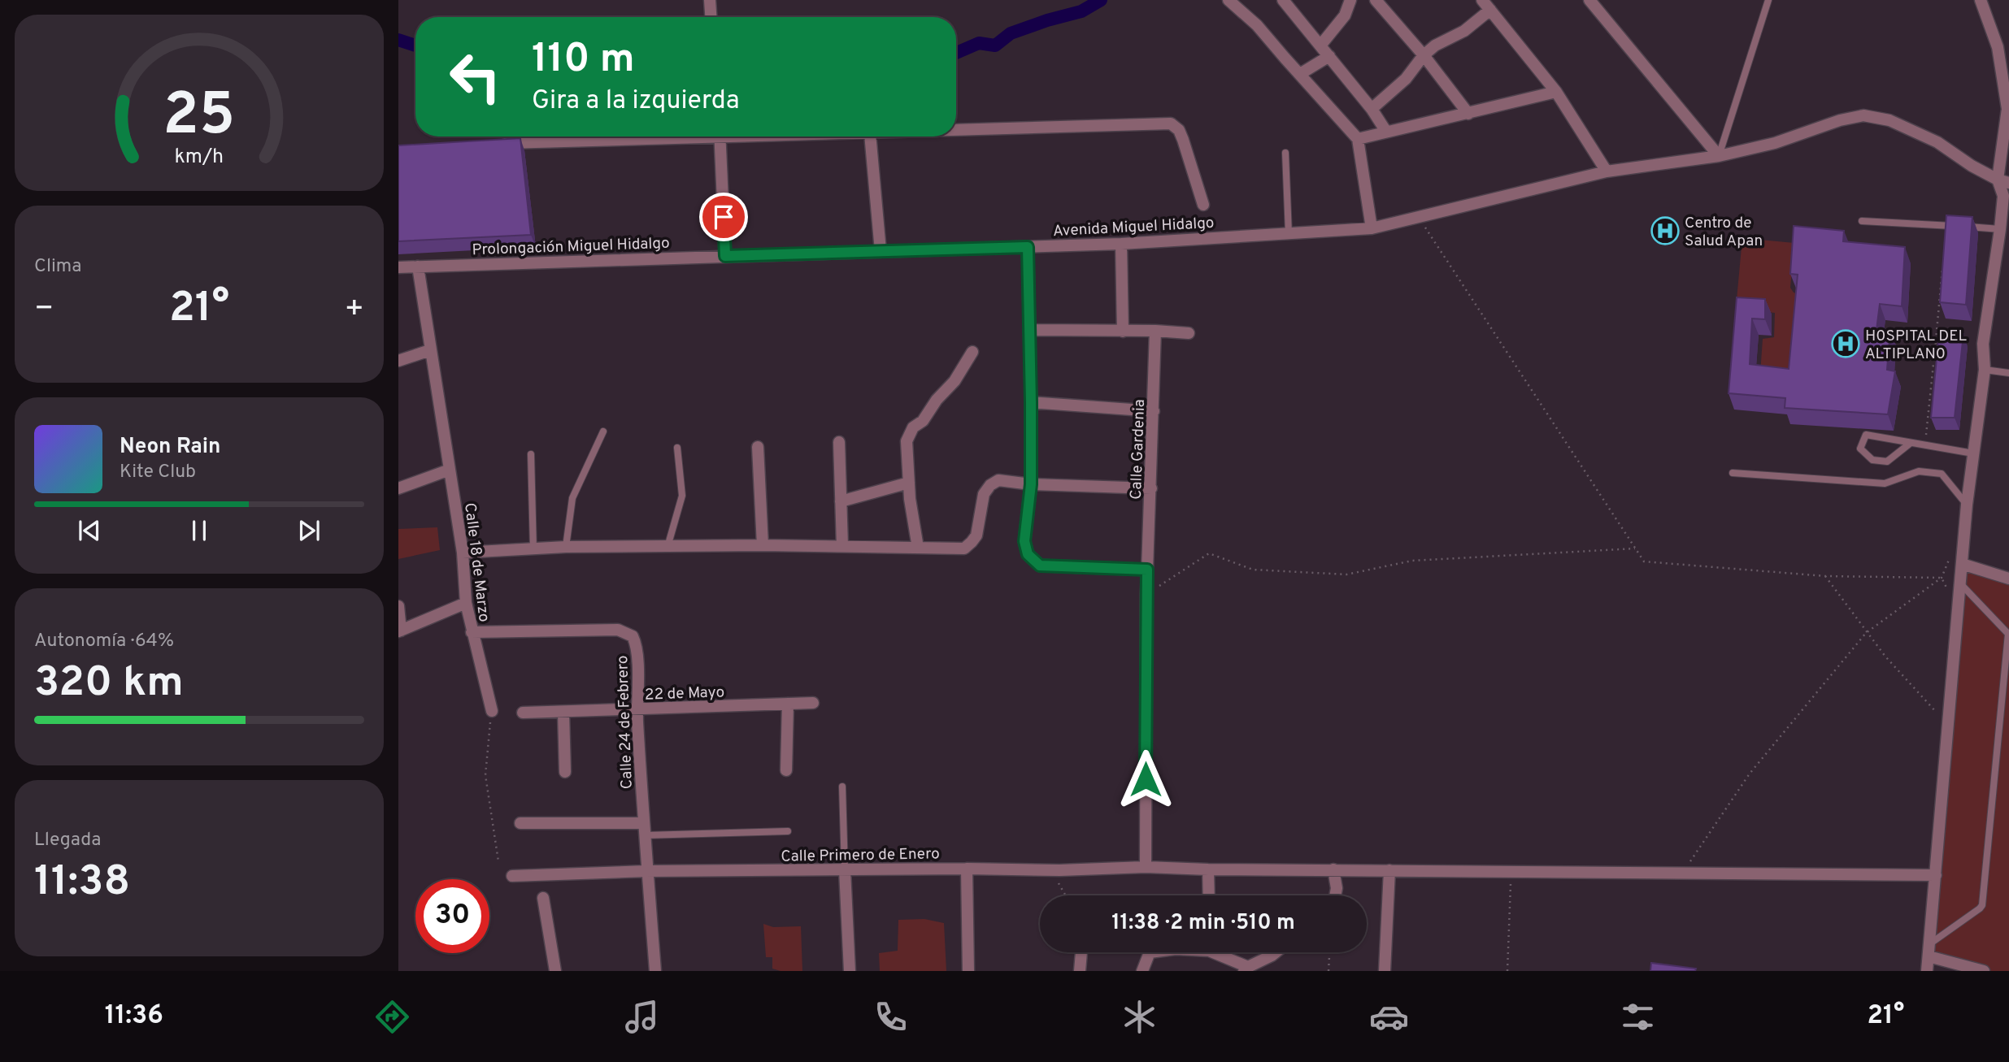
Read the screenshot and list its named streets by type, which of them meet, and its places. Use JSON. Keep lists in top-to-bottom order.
{
  "streets": {
    "street": [
      "Avenida Miguel Hidalgo",
      "Prolongación Miguel Hidalgo",
      "Calle Gardenia",
      "Calle 18 de Marzo",
      "22 de Mayo",
      "Calle 24 de Febrero",
      "Calle Primero de Enero"
    ]
  },
  "crossings": [
    ["Avenida Miguel Hidalgo", "Prolongación Miguel Hidalgo"],
    ["Prolongación Miguel Hidalgo", "Calle 18 de Marzo"],
    ["Calle Gardenia", "Calle Primero de Enero"],
    ["Calle 18 de Marzo", "Calle 24 de Febrero"],
    ["22 de Mayo", "Calle 24 de Febrero"],
    ["Calle 24 de Febrero", "Calle Primero de Enero"]
  ],
  "places": {
    "hospital": ["Centro de Salud Apan", "H0SPITAL DEL ALTIPLAN0"]
  },
  "page": {
    "turn": ["110 m", "Gira a la izquierda"],
    "tile": [
      "Clima",
      ["Autonomía · 64%", "320 km"],
      ["Llegada", "11:38"]
    ],
    "heat": ["−", "21°", "+"],
    "song": ["Neon Rain", "Kite Club"],
    "limit": "30",
    "trip": "11:38 · 2 min · 510 m",
    "tabs": ["11:36", "21°"],
    "gauge": ["25", "km/h"]
  }
}
